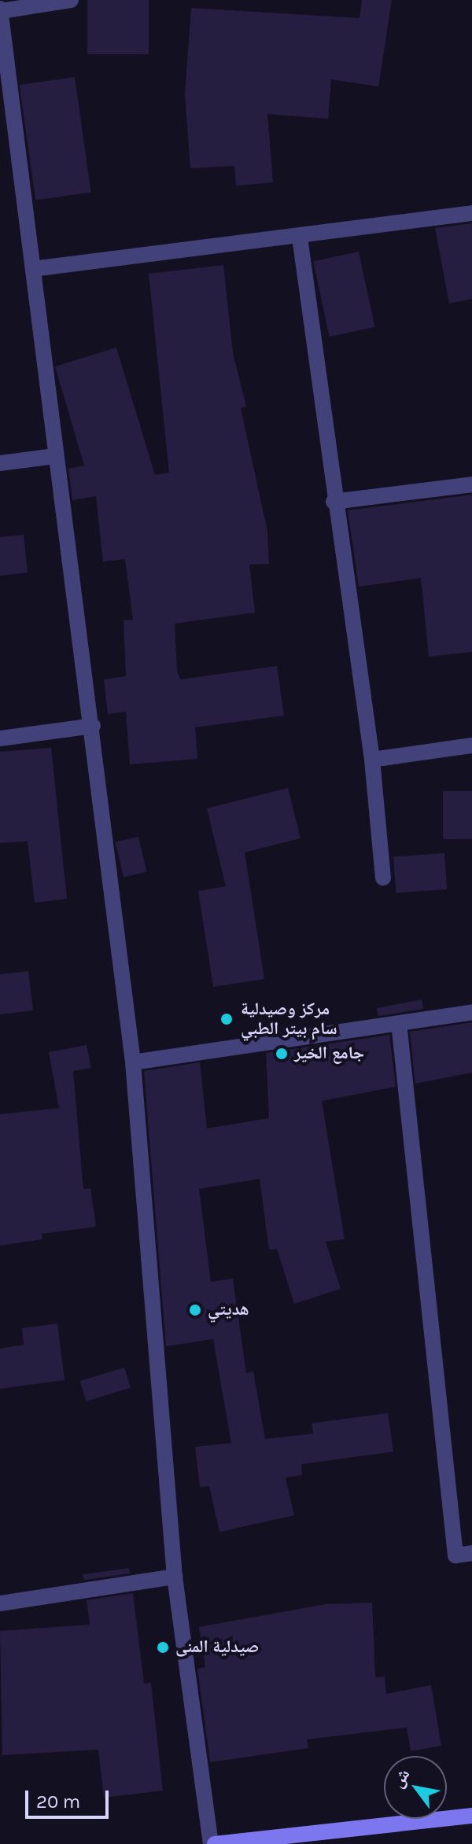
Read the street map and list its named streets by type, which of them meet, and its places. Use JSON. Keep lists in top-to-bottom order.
{
  "places": [
    "مركز وصيدلية سام بيتر الطبي",
    "جامع الخير",
    "هديتي",
    "صيدلية المنى"
  ],
  "scale_bar": "20 m",
  "north": "top left"
}
